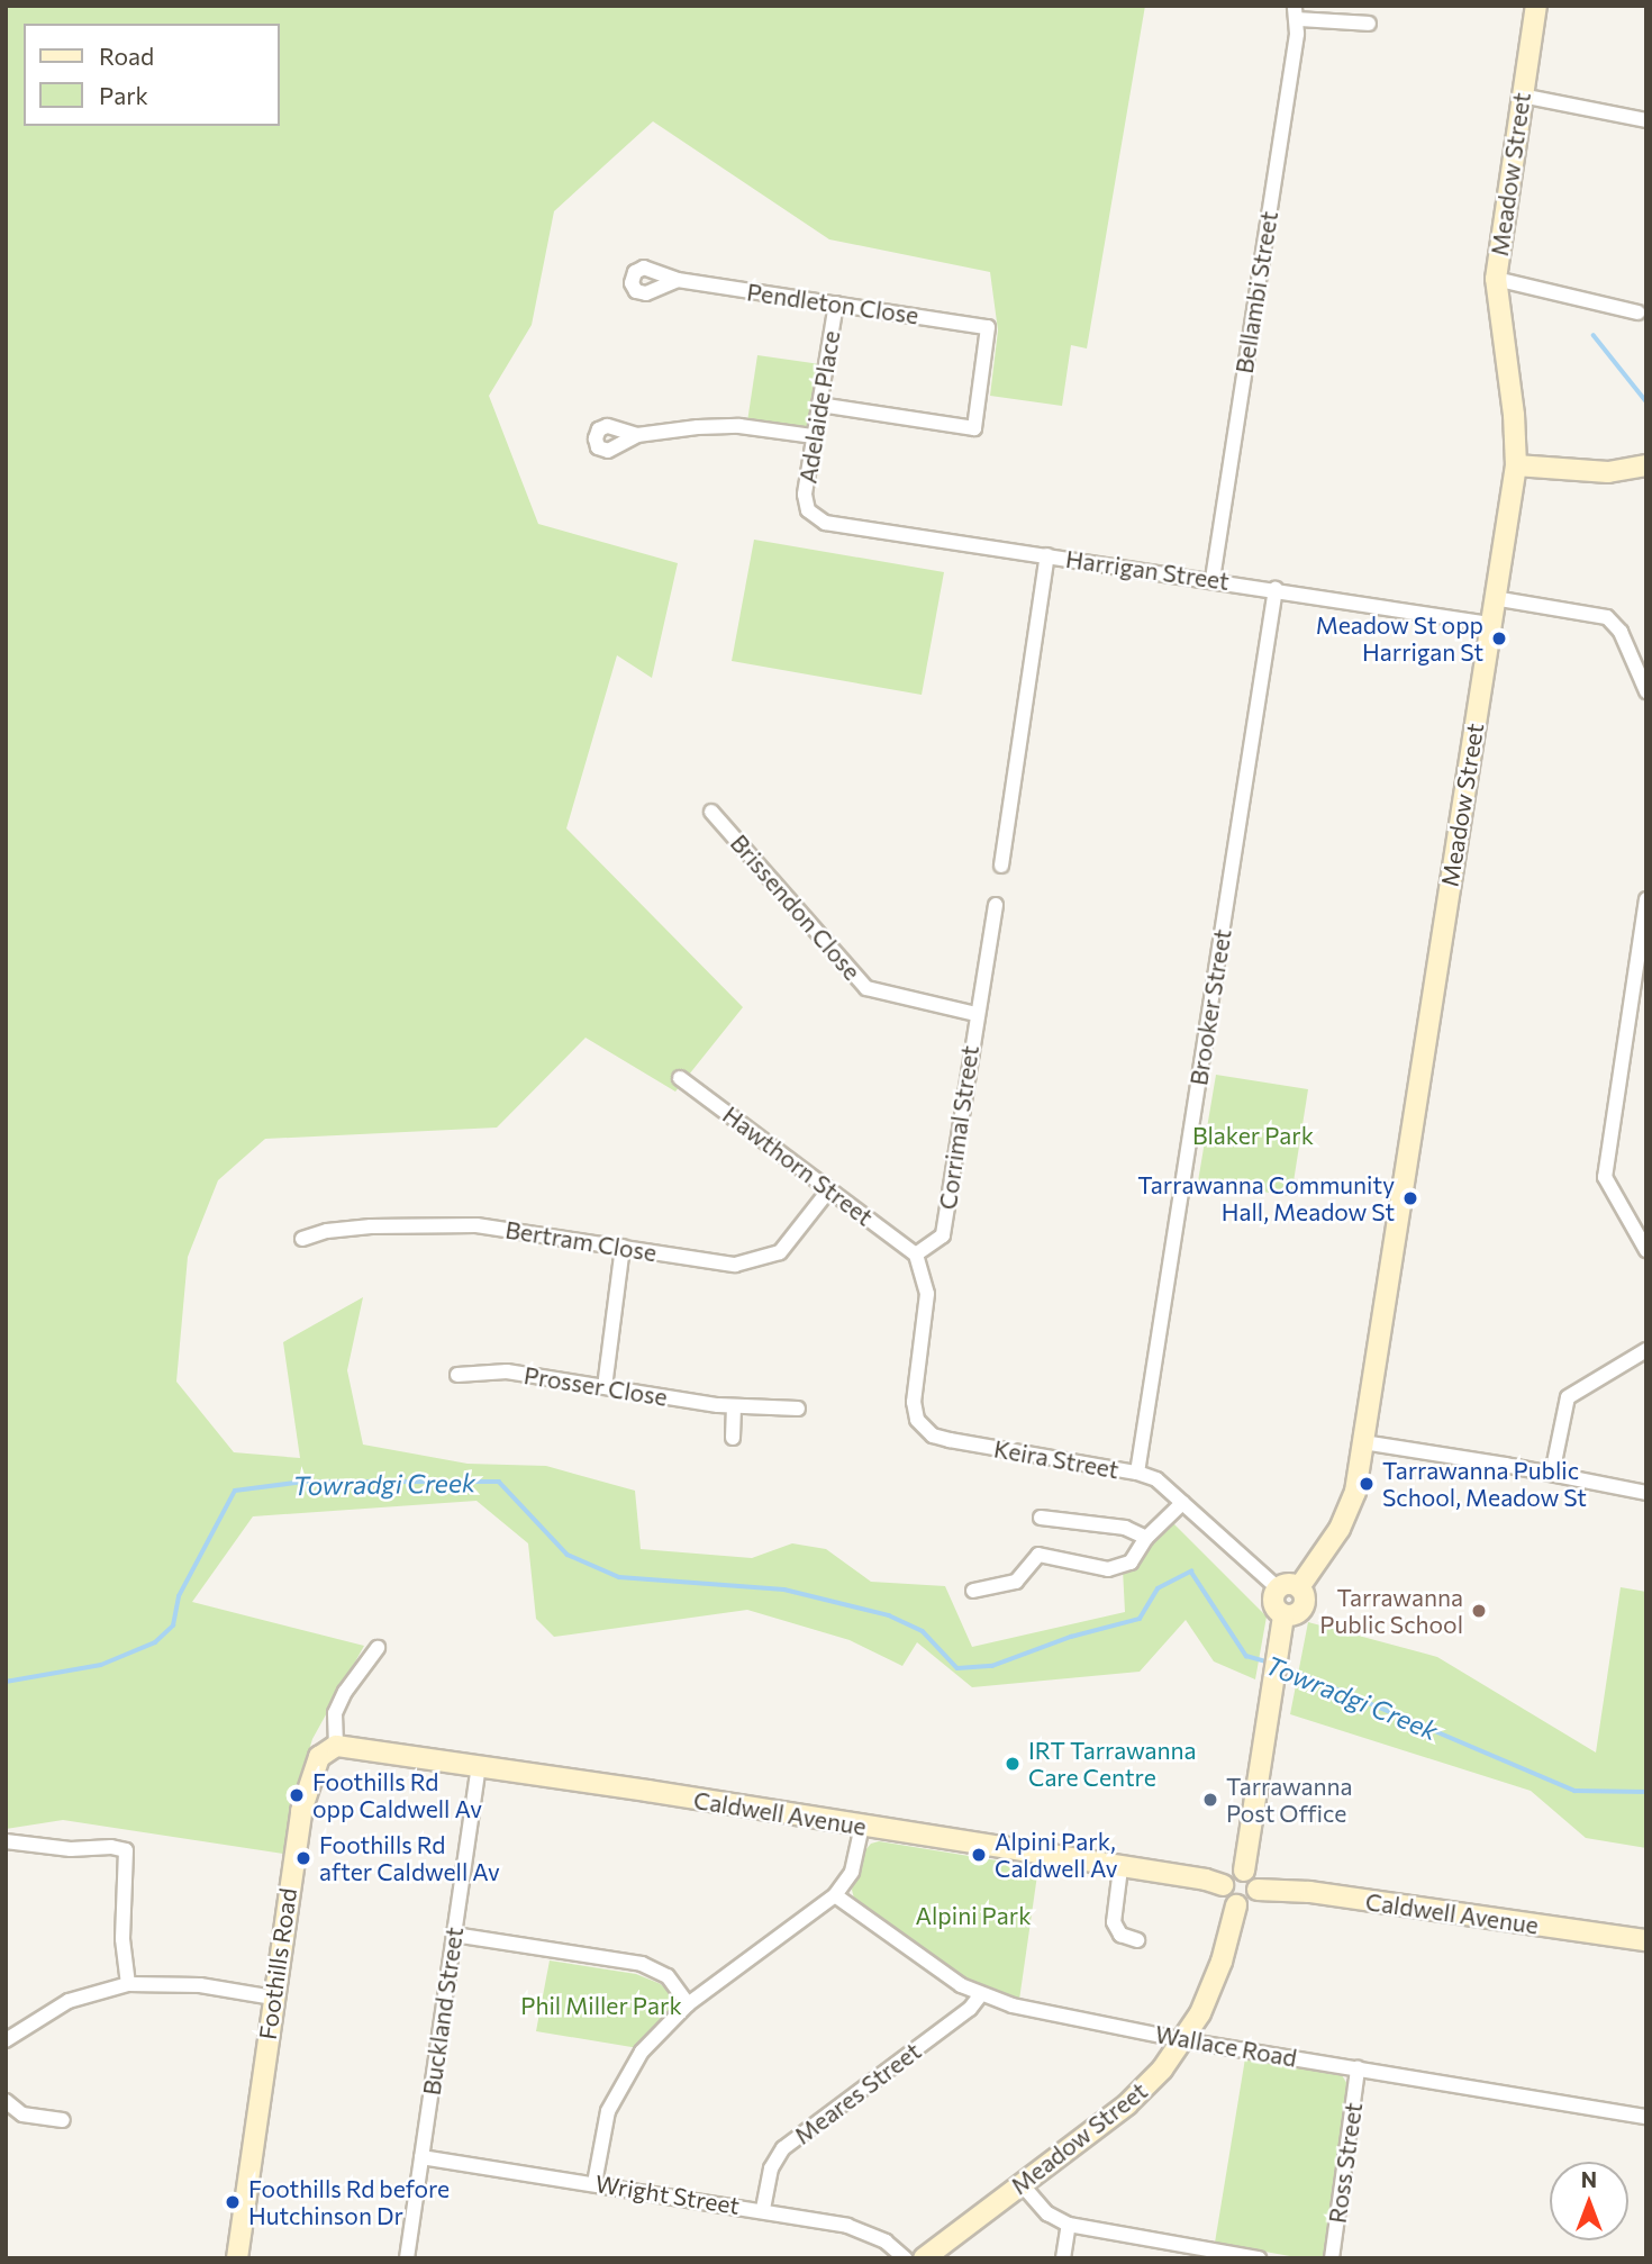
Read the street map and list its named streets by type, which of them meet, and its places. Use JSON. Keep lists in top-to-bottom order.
{
  "streets": {
    "main road": ["Meadow Street", "Caldwell Avenue", "Foothills Road"],
    "street": [
      "Bellambi Street",
      "Pendleton Close",
      "Adelaide Place",
      "Harrigan Street",
      "Brissendon Close",
      "Brooker Street",
      "Corrimal Street",
      "Hawthorn Street",
      "Bertram Close",
      "Prosser Close",
      "Keira Street",
      "Buckland Street",
      "Wallace Road",
      "Meares Street",
      "Ross Street",
      "Wright Street"
    ]
  },
  "crossings": [
    ["Meadow Street", "Harrigan Street"],
    ["Meadow Street", "Keira Street"],
    ["Meadow Street", "Caldwell Avenue"],
    ["Meadow Street", "Wallace Road"],
    ["Bellambi Street", "Harrigan Street"],
    ["Pendleton Close", "Adelaide Place"],
    ["Adelaide Place", "Harrigan Street"],
    ["Harrigan Street", "Brooker Street"],
    ["Brissendon Close", "Corrimal Street"],
    ["Brooker Street", "Keira Street"],
    ["Corrimal Street", "Hawthorn Street"],
    ["Corrimal Street", "Keira Street"],
    ["Hawthorn Street", "Bertram Close"],
    ["Hawthorn Street", "Keira Street"],
    ["Caldwell Avenue", "Foothills Road"],
    ["Caldwell Avenue", "Buckland Street"],
    ["Buckland Street", "Wright Street"],
    ["Wallace Road", "Meares Street"],
    ["Wallace Road", "Ross Street"],
    ["Meares Street", "Wright Street"]
  ],
  "water": ["Towradgi Creek"],
  "parks": ["Blaker Park", "Alpini Park", "Phil Miller Park"],
  "places": [
    "Meadow St opp Harrigan St",
    "Tarrawanna Community Hall, Meadow St",
    "Tarrawanna Public School, Meadow St",
    "Tarrawanna Public School",
    "IRT Tarrawanna Care Centre",
    "Foothills Rd opp Caldwell Av",
    "Tarrawanna Post Office",
    "Alpini Park, Caldwell Av",
    "Foothills Rd after Caldwell Av",
    "Foothills Rd before Hutchinson Dr"
  ],
  "legend": ["Road", "Park"],
  "north": "top"
}
